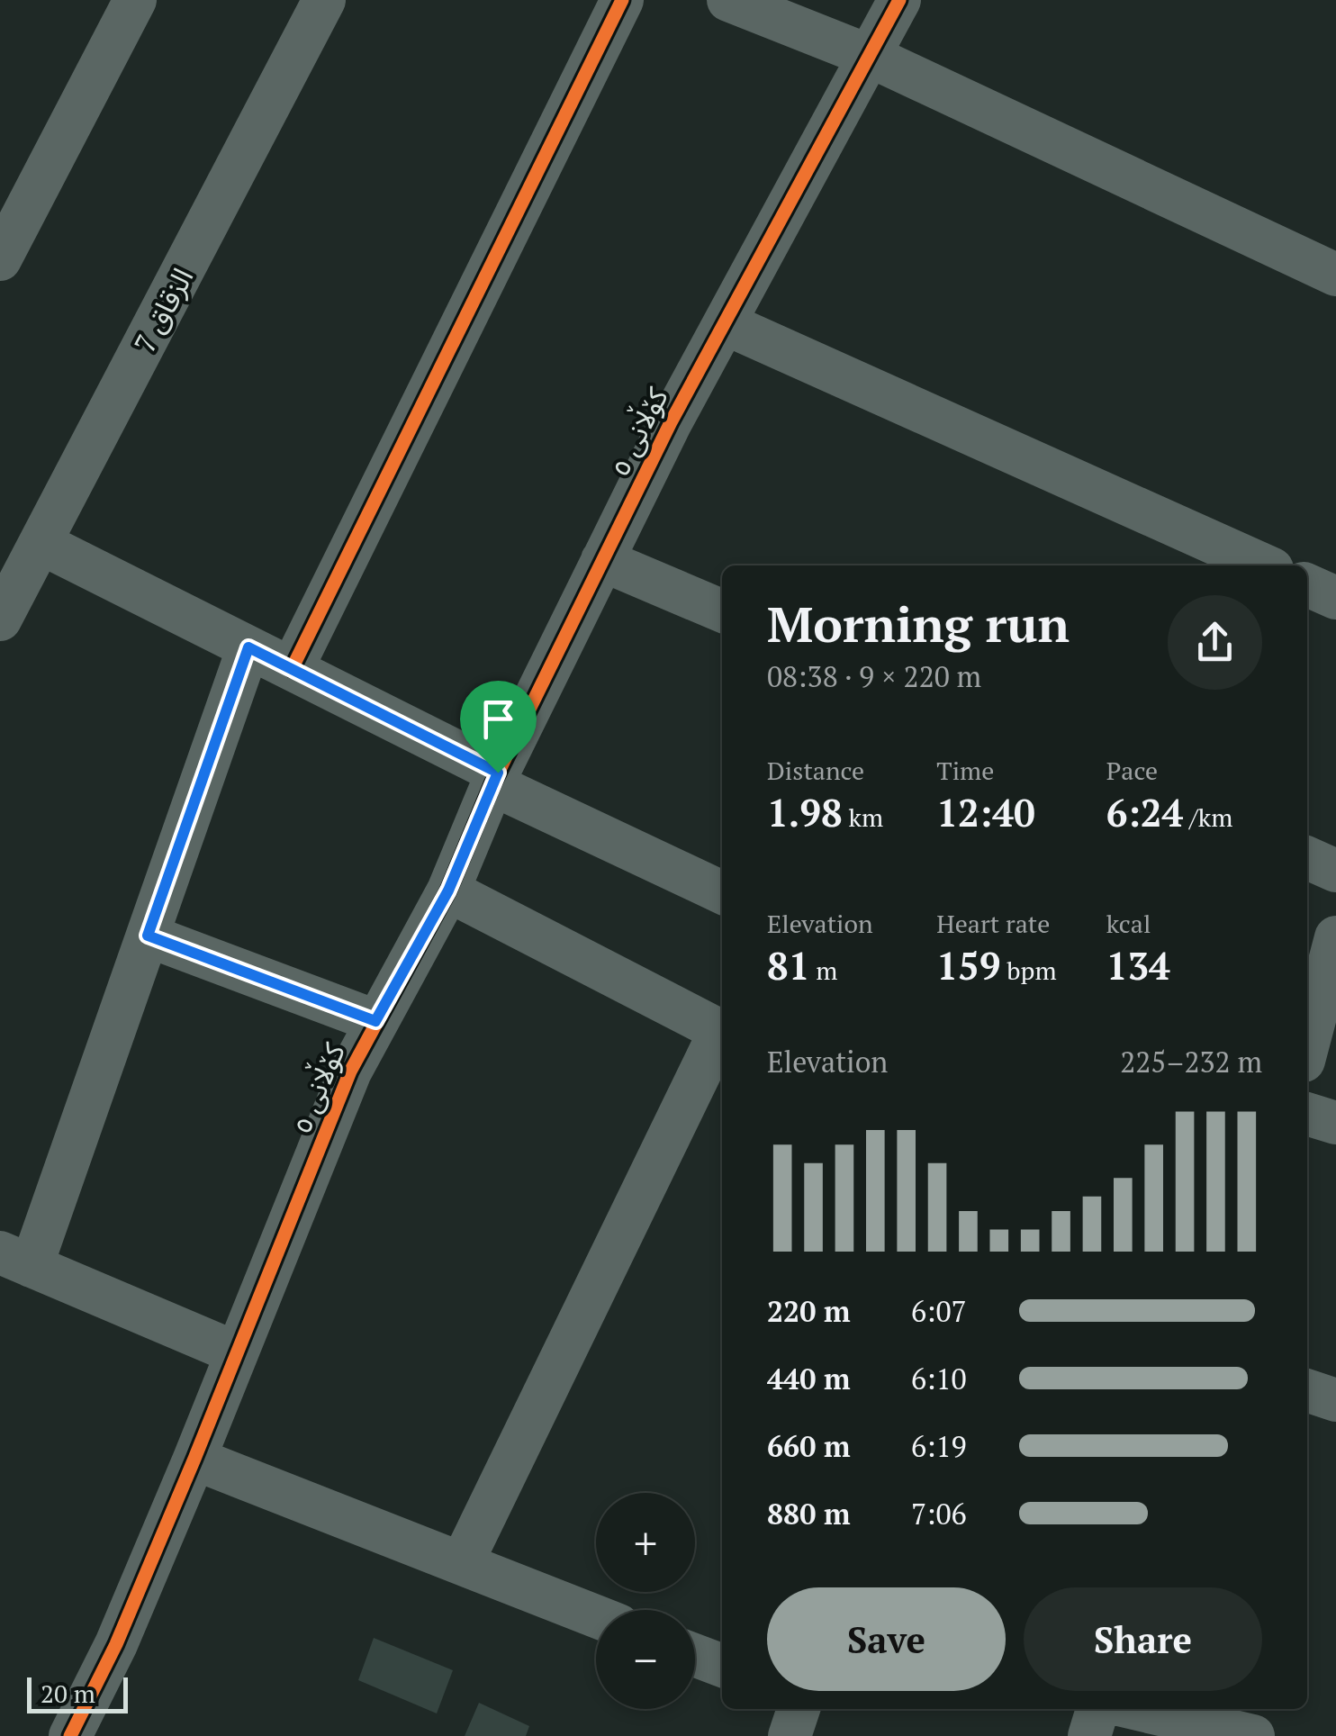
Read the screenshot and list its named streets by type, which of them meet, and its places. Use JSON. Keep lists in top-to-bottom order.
{
  "streets": {
    "street": ["الزقاق 7", "کۆڵانی ٥"]
  },
  "scale_bar": "20 m",
  "page": {
    "heading": ["Morning run", "08:38 · 9 × 220 m"],
    "stats": [
      ["Distance", "1.98 km"],
      ["Time", "12:40"],
      ["Pace", "6:24 /km"],
      ["Elevation", "81 m"],
      ["Heart rate", "159 bpm"],
      ["kcal", "134"]
    ],
    "chart": ["Elevation", "225–232 m"],
    "list": [
      {
        "name": "220 m",
        "note": "6:07"
      },
      {
        "name": "440 m",
        "note": "6:10"
      },
      {
        "name": "660 m",
        "note": "6:19"
      },
      {
        "name": "880 m",
        "note": "7:06"
      }
    ],
    "map_buttons": ["+", "−"],
    "buttons": ["Save", "Share"],
    "scale": "20 m"
  }
}
